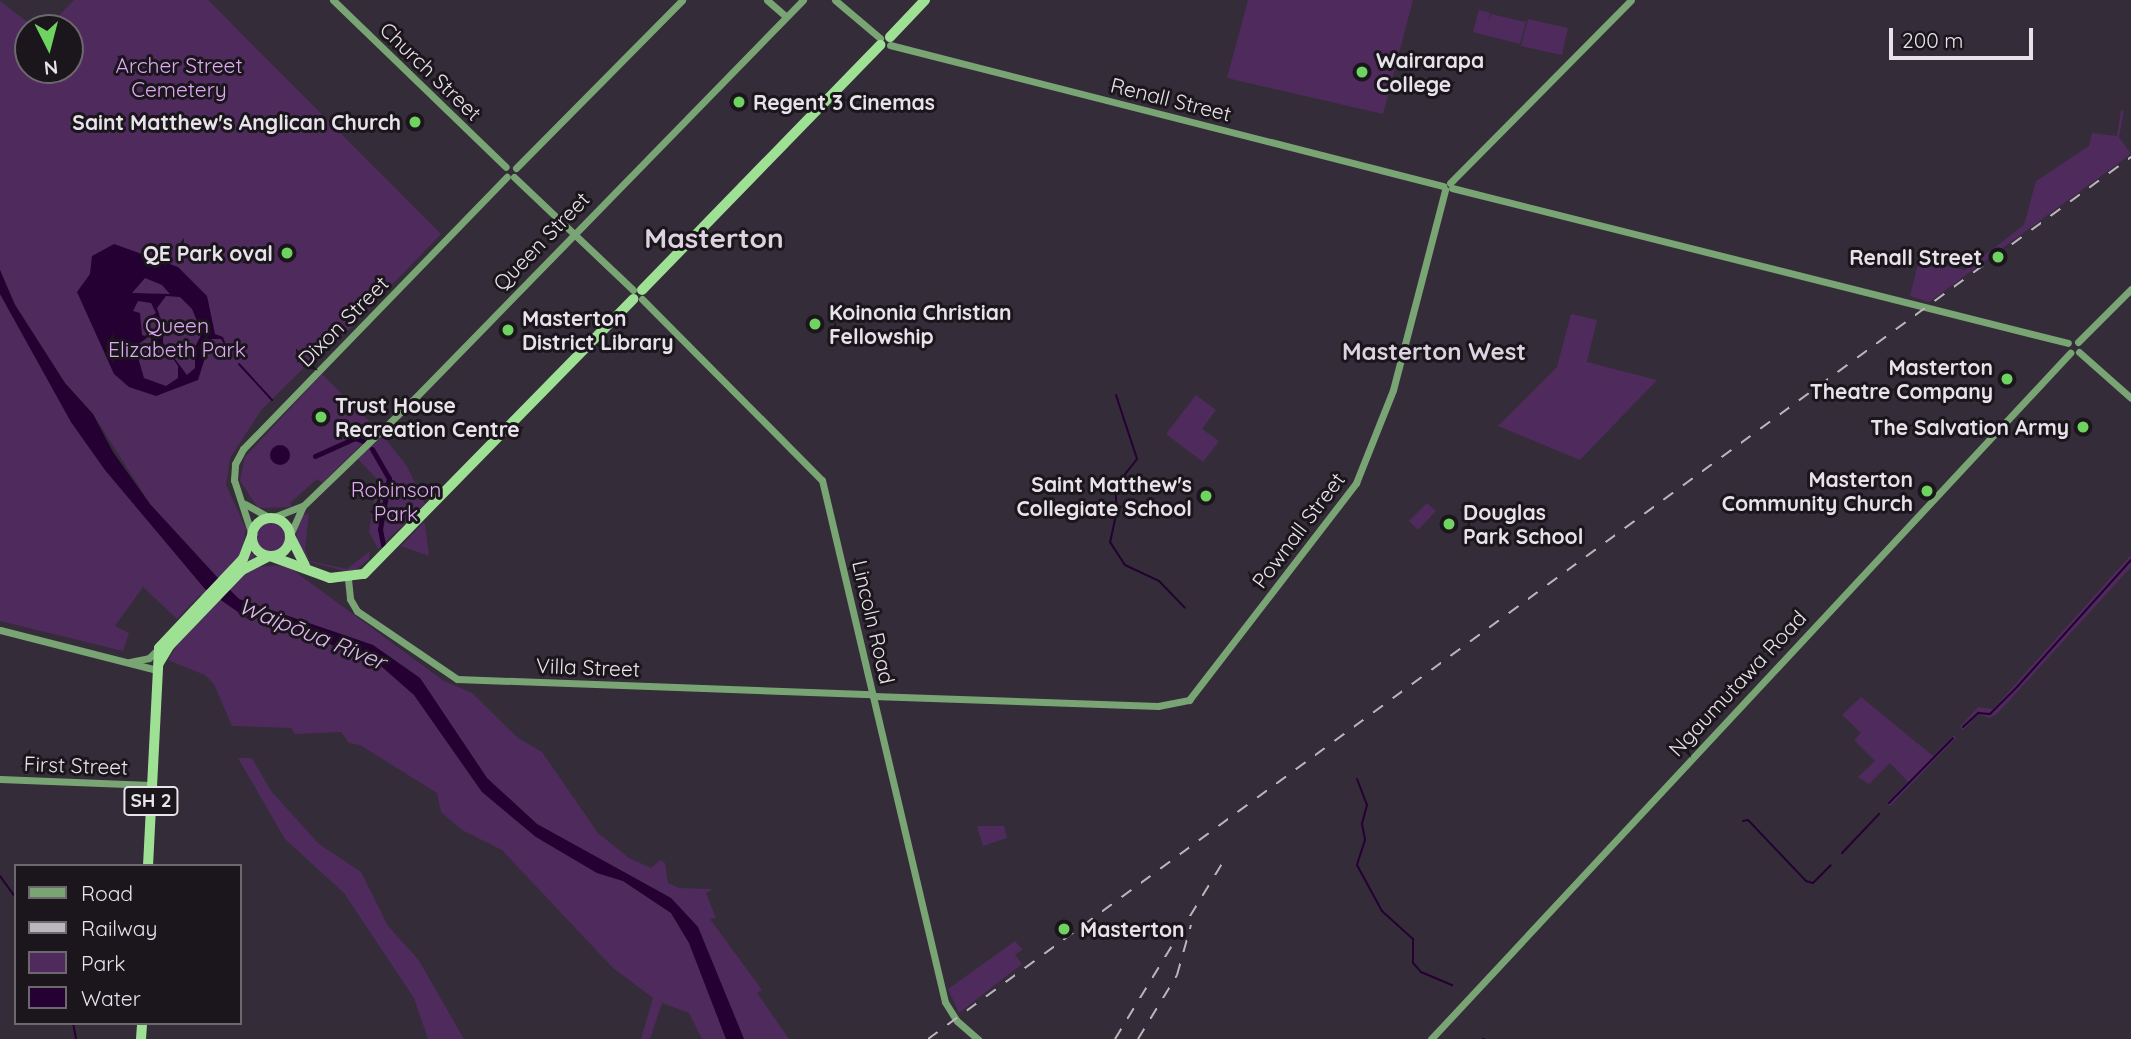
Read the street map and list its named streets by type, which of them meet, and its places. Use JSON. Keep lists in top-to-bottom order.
{
  "streets": {
    "highway": ["SH 2"],
    "street": [
      "Church Street",
      "Renall Street",
      "Queen Street",
      "Dixon Street",
      "Pownall Street",
      "Lincoln Road",
      "Villa Street",
      "Ngaumutawa Road",
      "First Street"
    ]
  },
  "crossings": [
    ["Church Street", "Dixon Street"],
    ["Renall Street", "Pownall Street"],
    ["Queen Street", "Dixon Street"],
    ["Queen Street", "Lincoln Road"],
    ["Queen Street", "SH 2"],
    ["Dixon Street", "SH 2"],
    ["Pownall Street", "Villa Street"],
    ["Lincoln Road", "Villa Street"],
    ["First Street", "SH 2"]
  ],
  "districts": ["Masterton", "Masterton West"],
  "water": ["Waipōua River"],
  "parks": ["Archer Street Cemetery", "Queen Elizabeth Park", "Robinson Park"],
  "places": [
    "Wairarapa College",
    "Regent 3 Cinemas",
    "Saint Matthew's Anglican Church",
    "QE Park oval",
    "Renall Street",
    "Koinonia Christian Fellowship",
    "Masterton District Library",
    "Masterton Theatre Company",
    "Trust House Recreation Centre",
    "The Salvation Army",
    "Masterton Community Church",
    "Saint Matthew's Collegiate School",
    "Douglas Park School",
    "Masterton"
  ],
  "legend": [
    "Road",
    "Railway",
    "Park",
    "Water"
  ],
  "scale_bar": "200 m",
  "north": "bottom"
}
